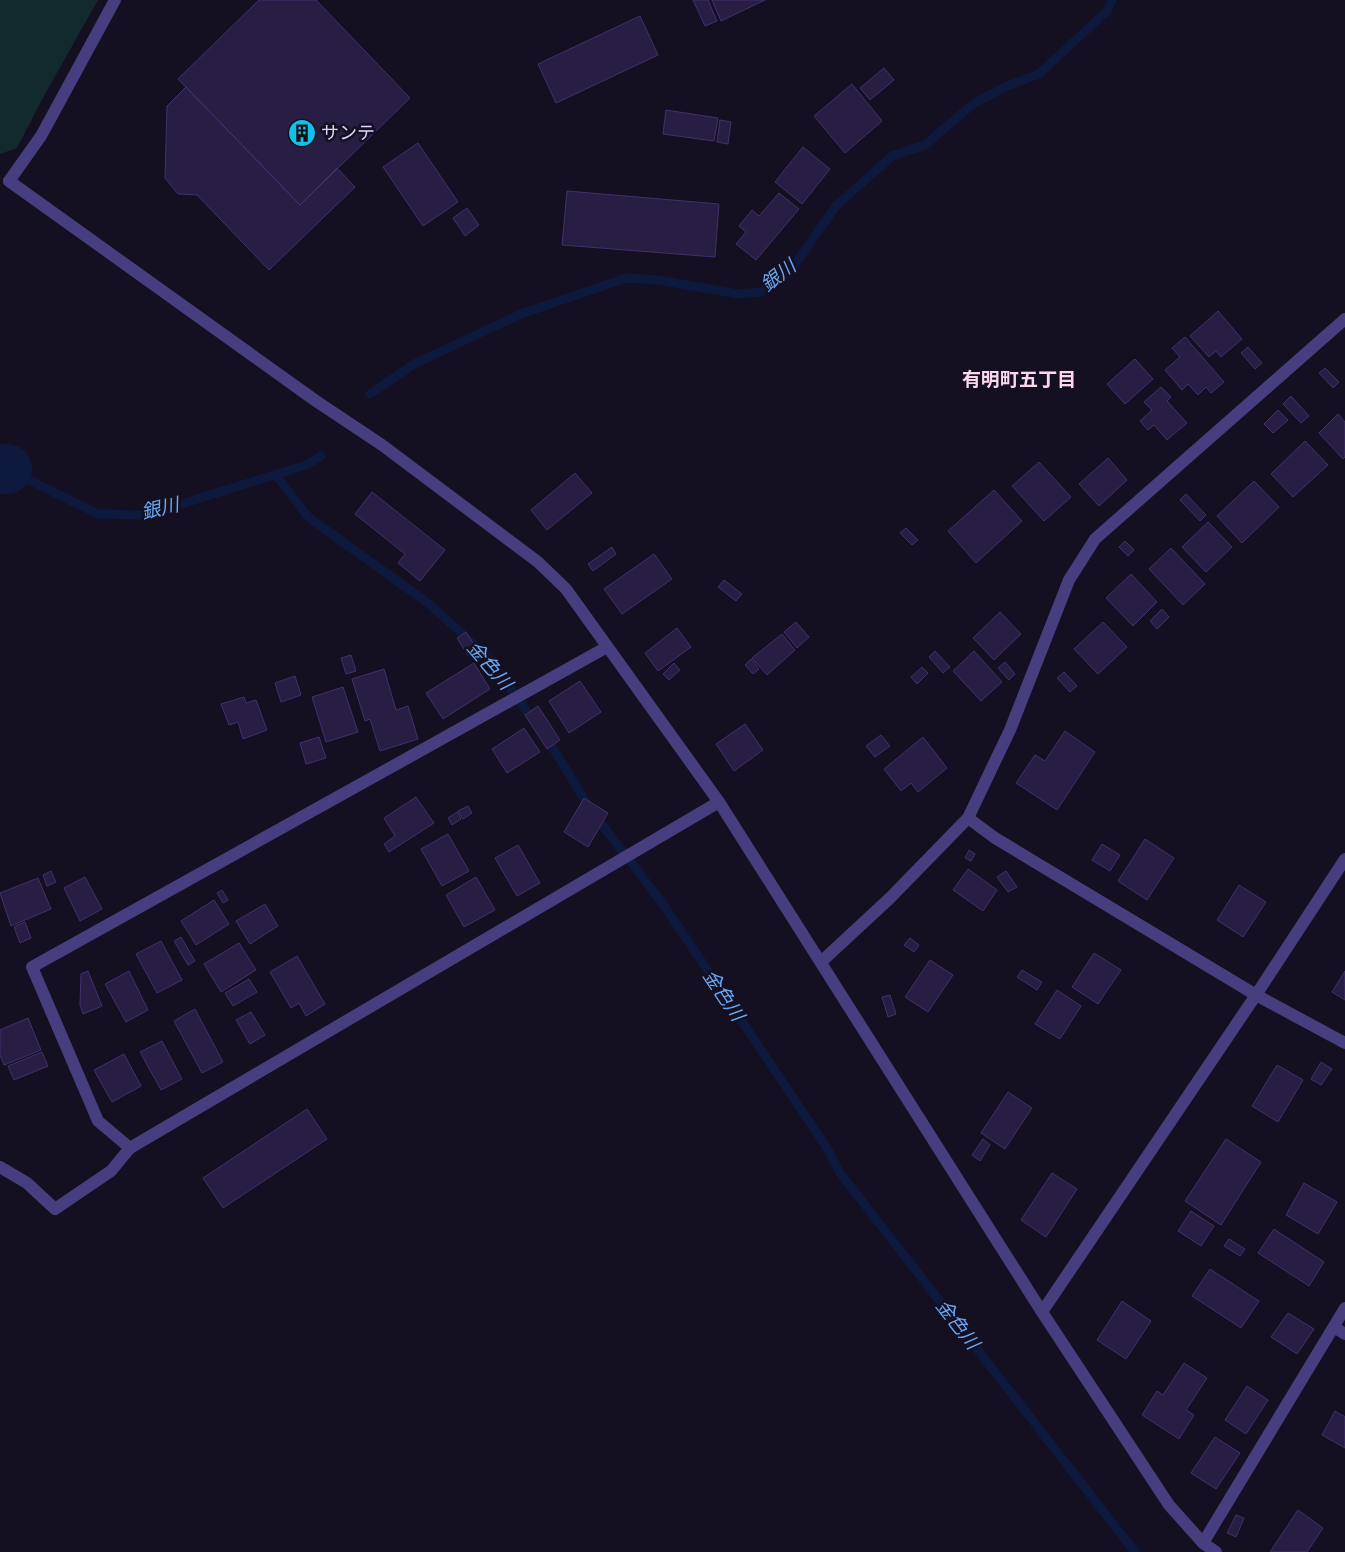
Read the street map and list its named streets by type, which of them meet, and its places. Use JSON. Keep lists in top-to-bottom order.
{
  "districts": ["有明町五丁目"],
  "water": ["銀川", "金色川"],
  "places": {
    "building": ["サンテ"]
  }
}
